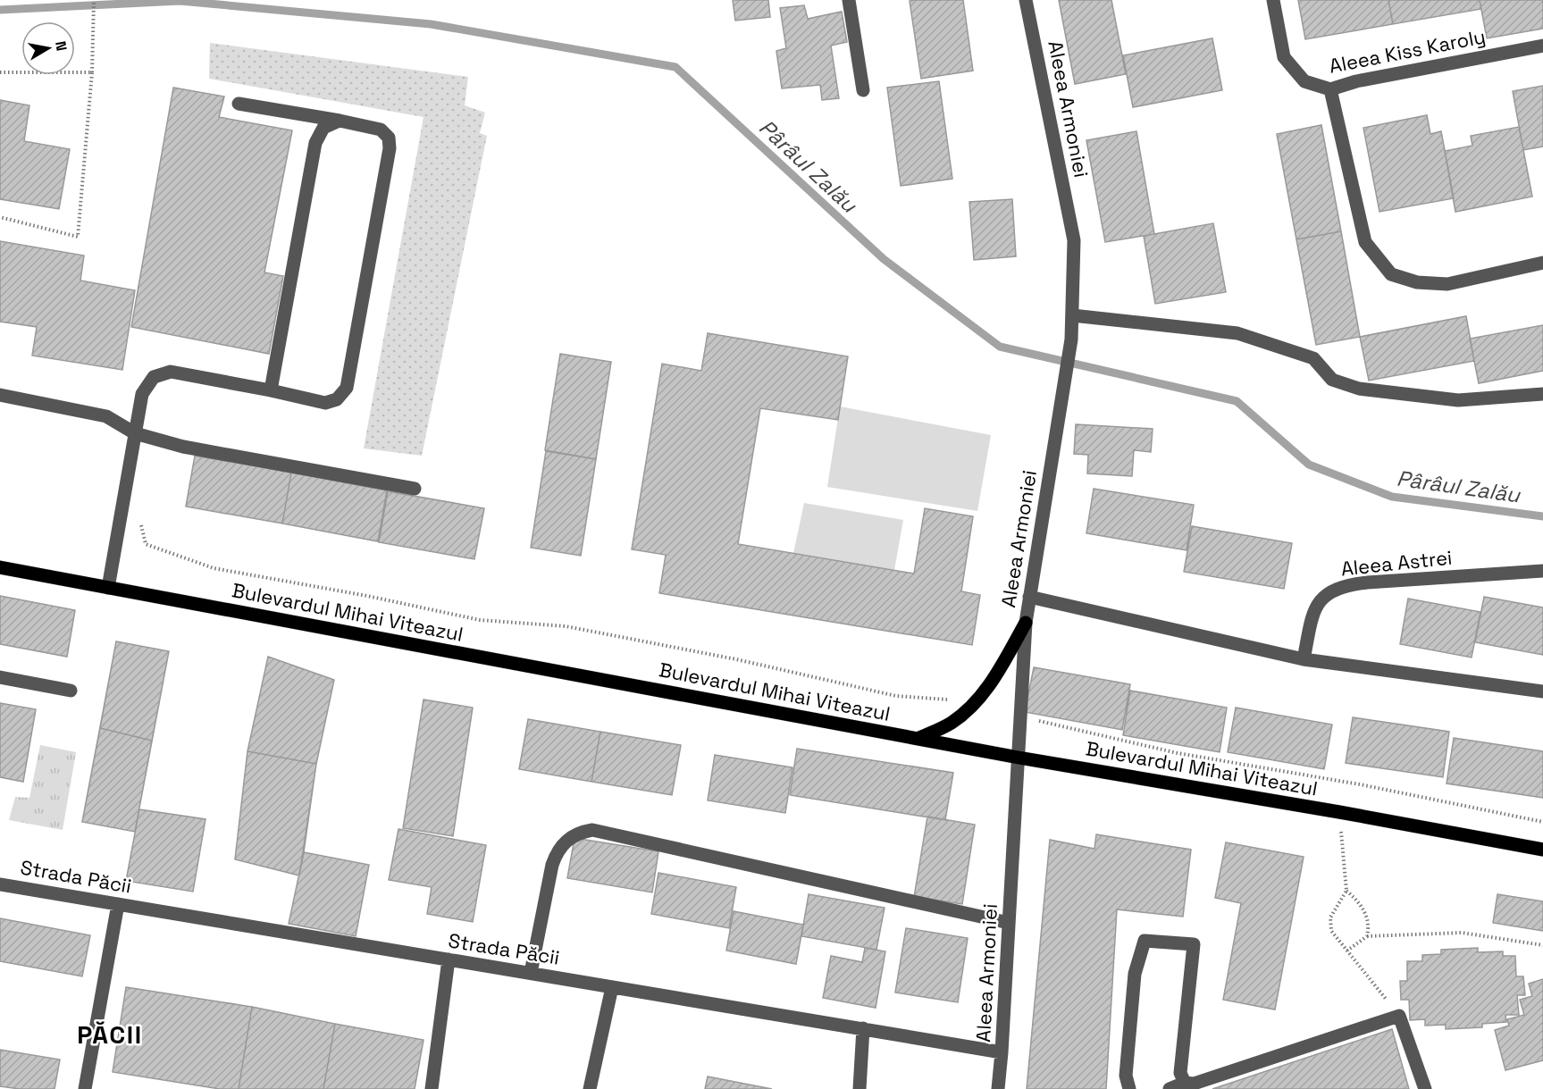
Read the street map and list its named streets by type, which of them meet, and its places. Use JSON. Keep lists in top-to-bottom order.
{
  "streets": {
    "main road": ["Bulevardul Mihai Viteazul"],
    "street": [
      "Aleea Kiss Karoly",
      "Aleea Armoniei",
      "Aleea Astrei",
      "Strada Păcii"
    ]
  },
  "crossings": [
    ["Aleea Armoniei", "Bulevardul Mihai Viteazul"],
    ["Aleea Armoniei", "Strada Păcii"]
  ],
  "districts": ["PĂCII"],
  "water": ["Pârâul Zalău"],
  "north": "right"
}
